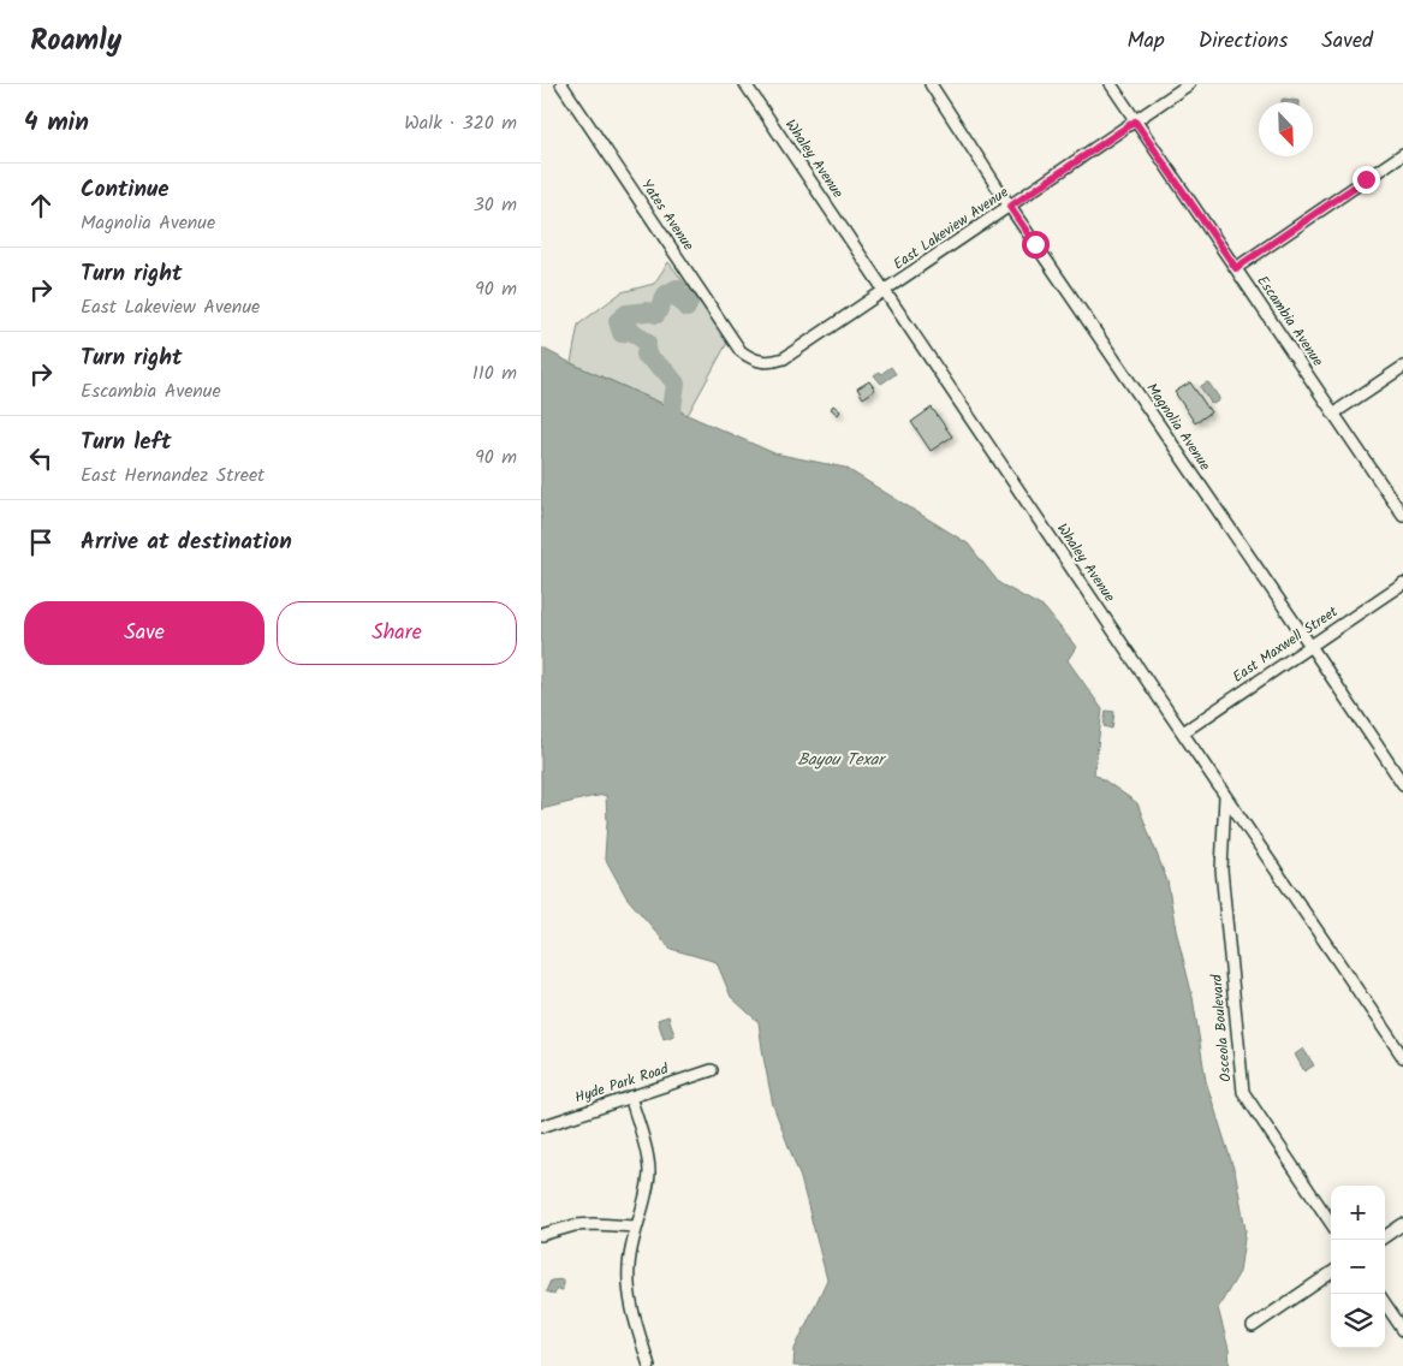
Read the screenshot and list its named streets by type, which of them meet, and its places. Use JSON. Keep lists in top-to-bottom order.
{
  "streets": {
    "street": [
      "Whaley Avenue",
      "Yates Avenue",
      "East Lakeview Avenue",
      "Escambia Avenue",
      "Magnolia Avenue",
      "East Maxwell Street",
      "Osceola Boulevard",
      "Hyde Park Road"
    ]
  },
  "crossings": [
    ["Whaley Avenue", "East Lakeview Avenue"],
    ["Whaley Avenue", "East Maxwell Street"],
    ["Whaley Avenue", "Osceola Boulevard"],
    ["Yates Avenue", "East Lakeview Avenue"],
    ["East Lakeview Avenue", "Escambia Avenue"],
    ["East Lakeview Avenue", "Magnolia Avenue"],
    ["Magnolia Avenue", "East Maxwell Street"]
  ],
  "water": ["Bayou Texar"],
  "north": "bottom right",
  "page": {
    "header": "Roamly",
    "nav": ["Map", "Directions", "Saved"],
    "heading": ["4 min", "Walk · 320 m"],
    "list": [
      ["Continue", "Magnolia Avenue", "30 m"],
      ["Turn right", "East Lakeview Avenue", "90 m"],
      ["Turn right", "Escambia Avenue", "110 m"],
      ["Turn left", "East Hernandez Street", "90 m"],
      "Arrive at destination"
    ],
    "buttons": ["Save", "Share"],
    "map_buttons": ["+", "−"]
  }
}
